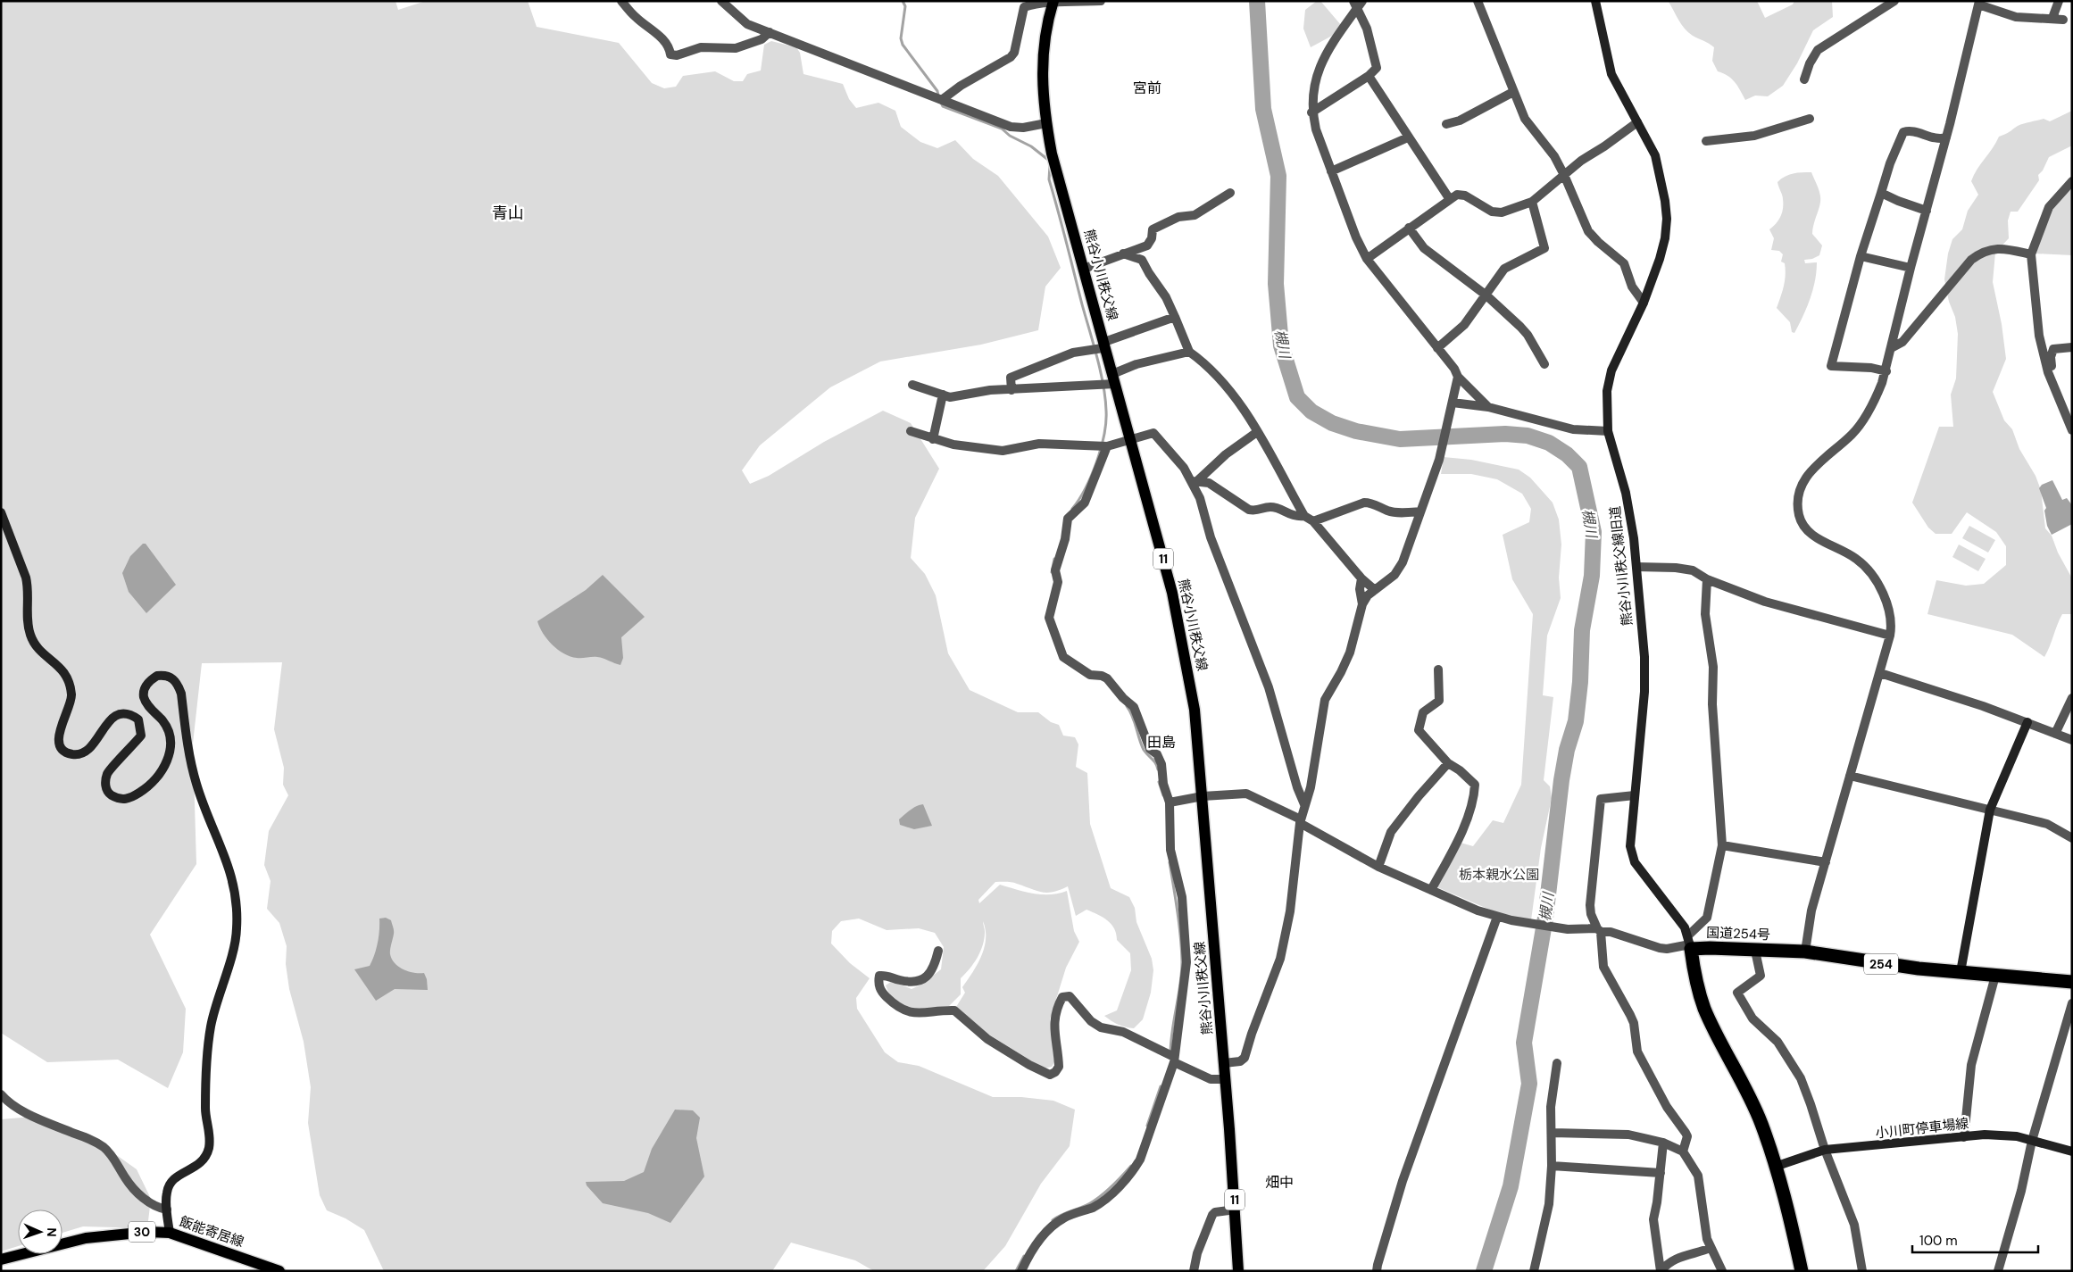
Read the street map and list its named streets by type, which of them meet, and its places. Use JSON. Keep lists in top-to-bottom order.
{
  "streets": {
    "highway": ["国道254号", "254"],
    "main road": [
      "熊谷小川秩父線",
      "11",
      "30",
      "飯能寄居線"
    ],
    "street": ["熊谷小川秩父線旧道", "小川町停車場線"]
  },
  "crossings": [
    ["熊谷小川秩父線旧道", "国道254号"],
    ["国道254号", "小川町停車場線"]
  ],
  "districts": [
    "宮前",
    "青山",
    "田島",
    "畑中"
  ],
  "water": ["槻川"],
  "parks": ["栃本親水公園"],
  "scale_bar": "100 m",
  "north": "right"
}
